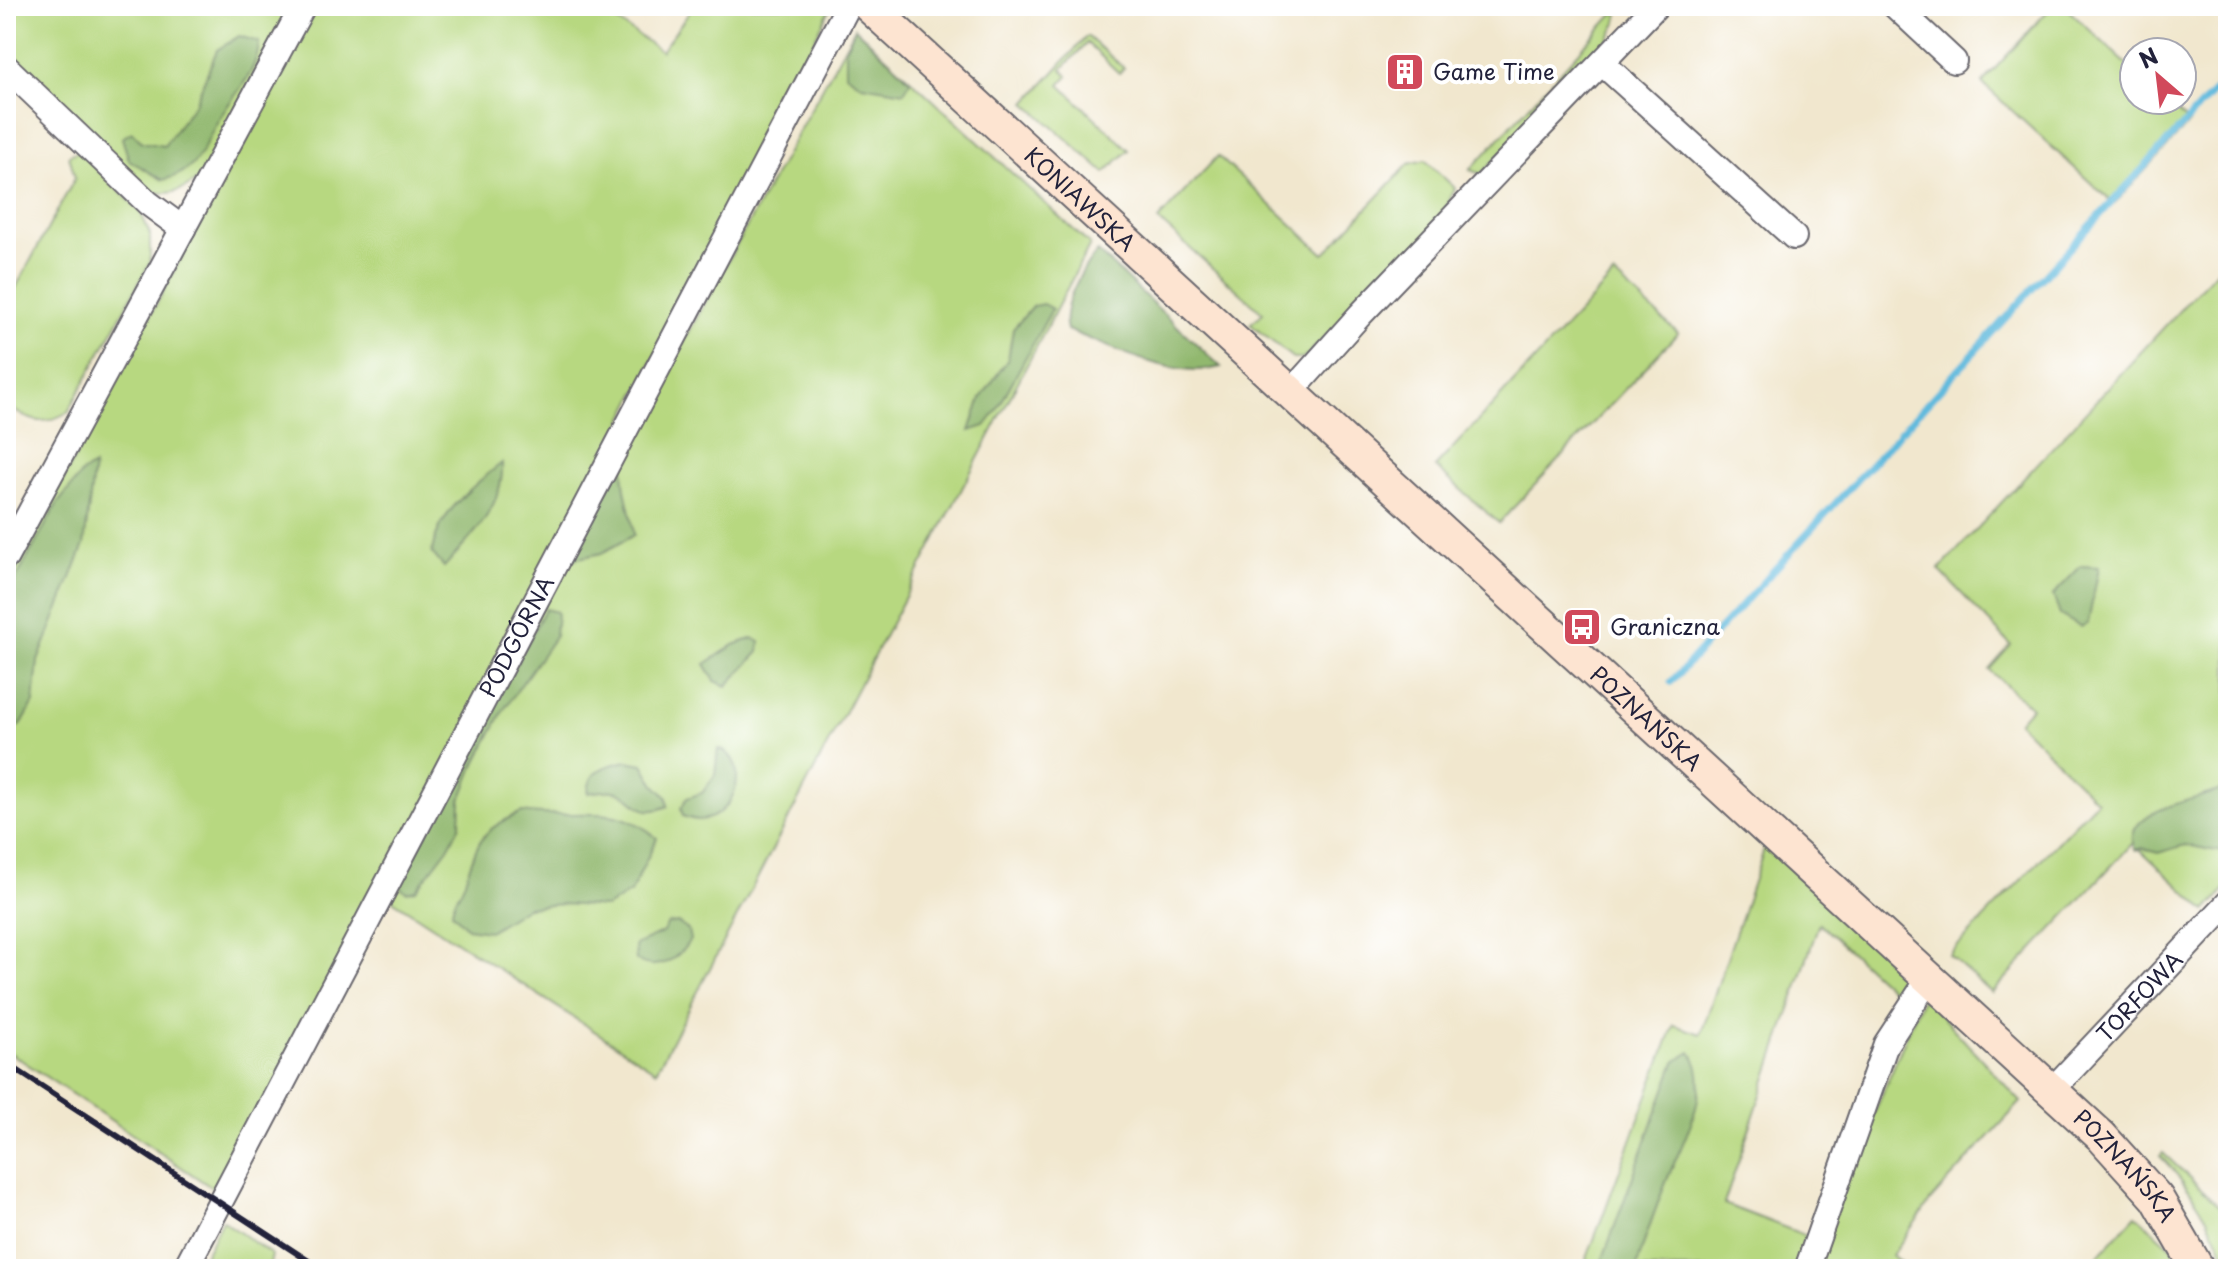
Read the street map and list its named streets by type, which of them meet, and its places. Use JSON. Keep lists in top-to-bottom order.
{
  "streets": {
    "main road": ["KONIAWSKA", "POZNAŃSKA"],
    "street": ["PODGÓRNA", "TORFOWA"]
  },
  "crossings": [
    ["KONIAWSKA", "POZNAŃSKA"],
    ["POZNAŃSKA", "TORFOWA"]
  ],
  "places": {
    "building": ["Game Time"],
    "bus stop": ["Graniczna"]
  },
  "north": "top left"
}
